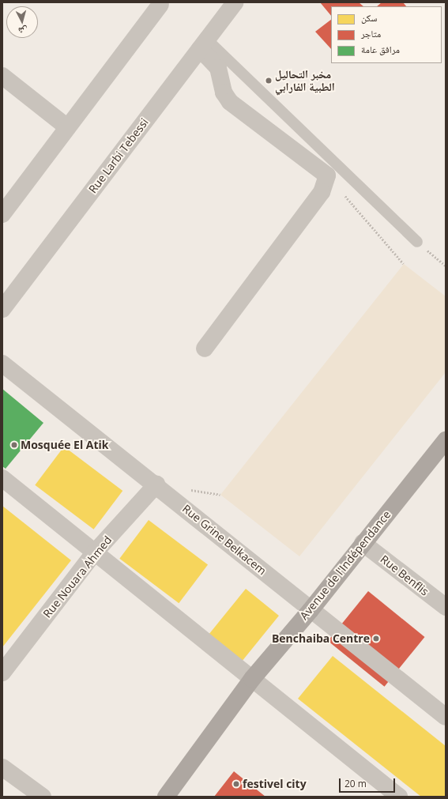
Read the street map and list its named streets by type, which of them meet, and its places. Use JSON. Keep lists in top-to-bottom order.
{
  "streets": {
    "main road": ["Avenue de l'Indépendance"],
    "street": [
      "Rue Larbi Tebessi",
      "Rue Grine Belkacem",
      "Rue Benflis",
      "Rue Nouara Ahmed"
    ]
  },
  "crossings": [
    ["Rue Grine Belkacem", "Avenue de l'Indépendance"],
    ["Rue Grine Belkacem", "Rue Nouara Ahmed"],
    ["Avenue de l'Indépendance", "Rue Benflis"]
  ],
  "places": [
    "مخبر التحاليل الطبية الفارابي",
    "Mosquée El Atik",
    "Benchaiba Centre",
    "festivel city"
  ],
  "legend": ["سكن", "متاجر", "مرافق عامة"],
  "scale_bar": "20 m",
  "north": "bottom"
}
